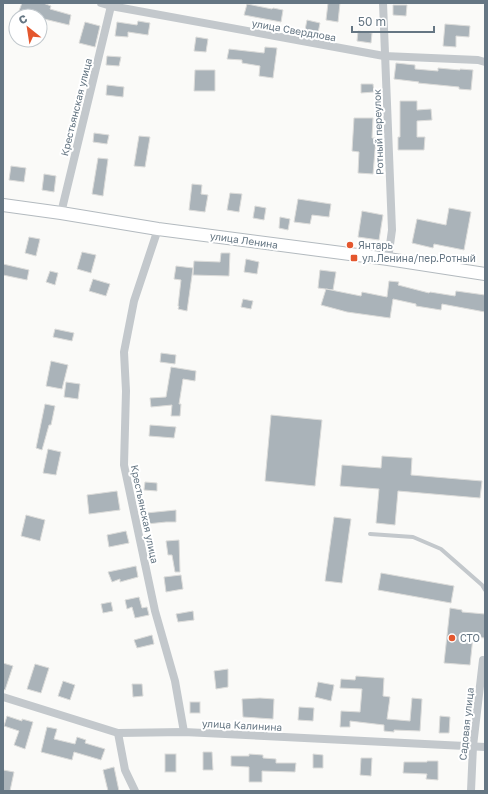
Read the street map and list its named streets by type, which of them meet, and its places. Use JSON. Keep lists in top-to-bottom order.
{
  "streets": {
    "main road": ["улица Ленина"],
    "street": [
      "улица Свердлова",
      "Крестьянская улица",
      "Ротный переулок",
      "Садовая улица",
      "улица Калинина"
    ]
  },
  "crossings": [
    ["улица Свердлова", "Крестьянская улица"],
    ["улица Свердлова", "Ротный переулок"],
    ["Крестьянская улица", "улица Ленина"],
    ["Крестьянская улица", "улица Калинина"],
    ["Ротный переулок", "улица Ленина"],
    ["Садовая улица", "улица Калинина"]
  ],
  "places": {
    "other": ["Янтарь", "СТО"],
    "transit": ["ул.Ленина/пер.Ротный"]
  },
  "scale_bar": "50 m",
  "north": "top left"
}
